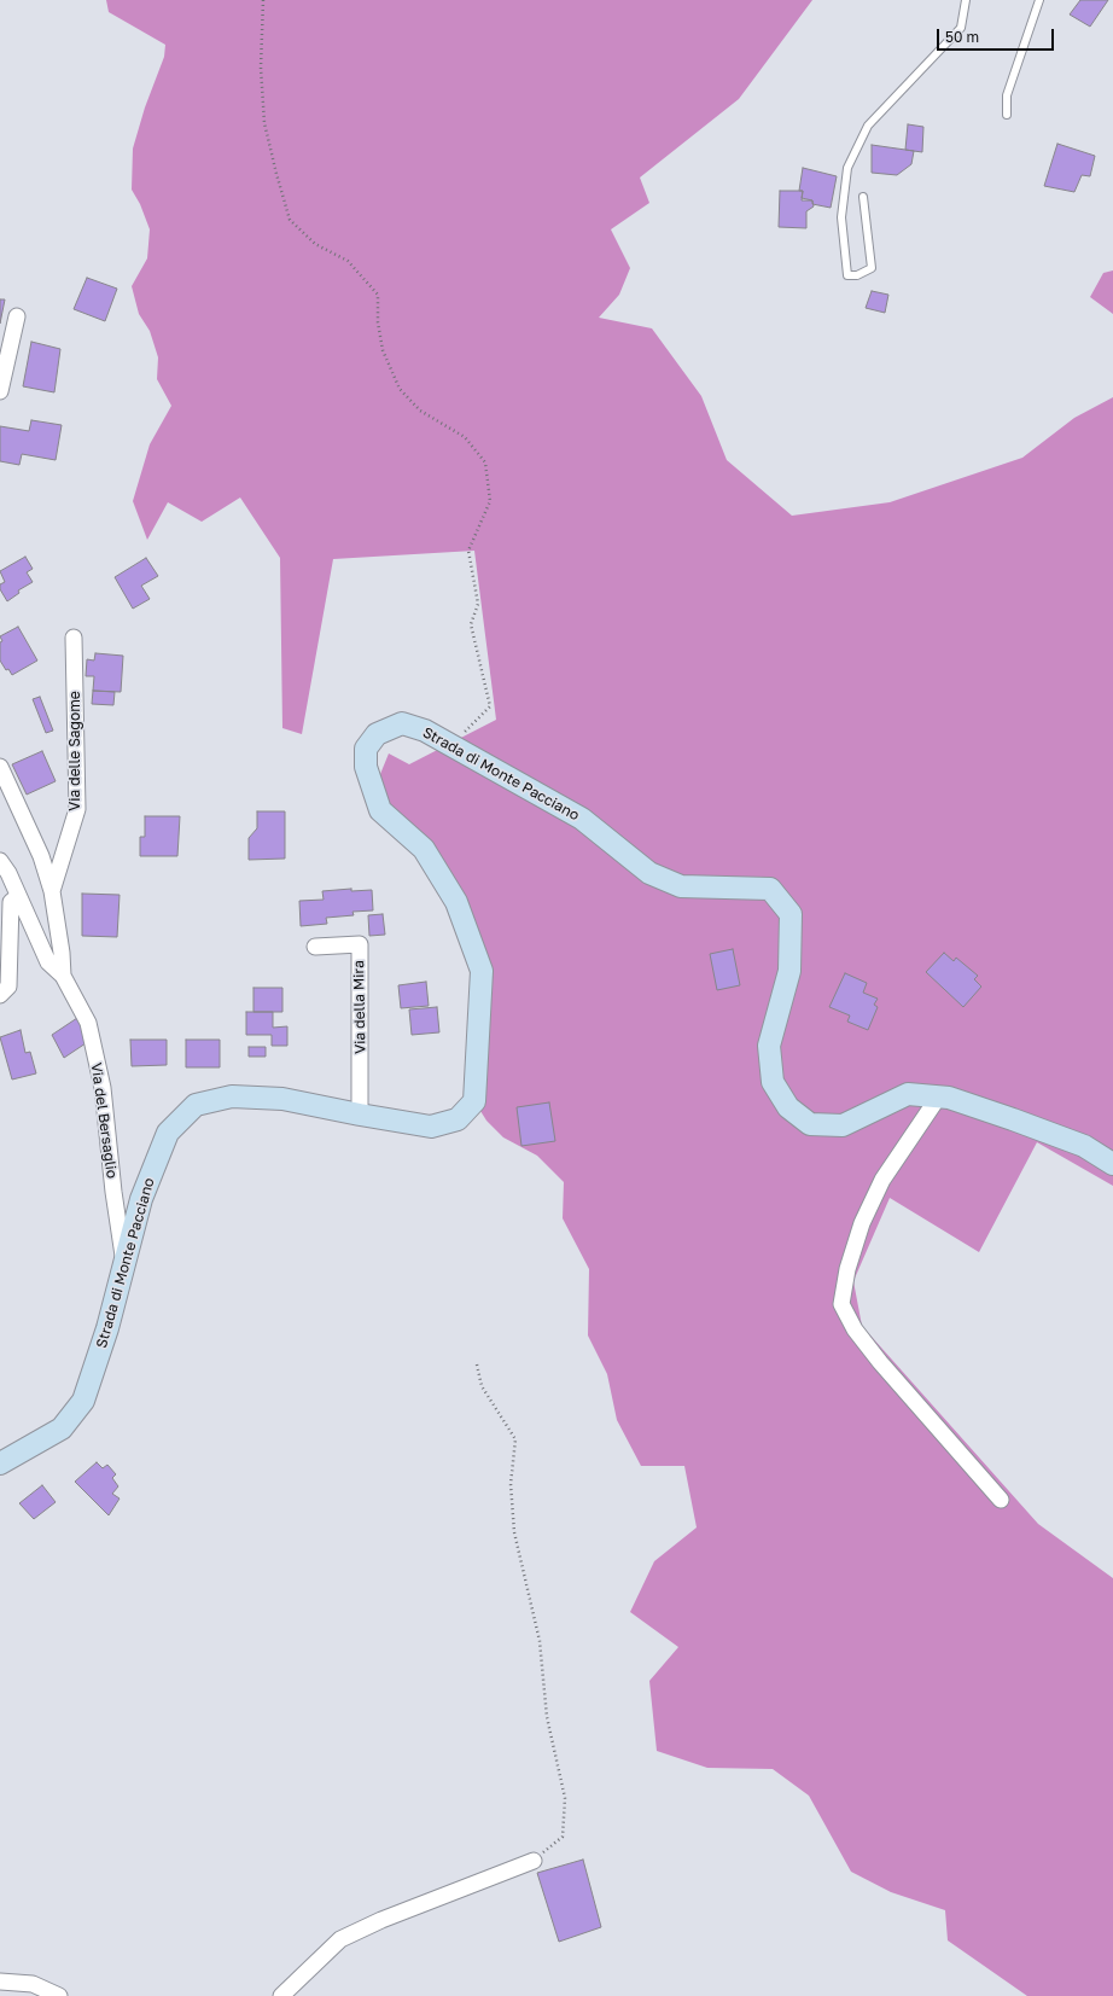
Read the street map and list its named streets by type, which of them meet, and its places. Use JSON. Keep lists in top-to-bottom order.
{
  "streets": {
    "street": [
      "Via delle Sagome",
      "Strada di Monte Pacciano",
      "Via della Mira",
      "Via del Bersaglio"
    ]
  },
  "crossings": [
    ["Via delle Sagome", "Via del Bersaglio"],
    ["Strada di Monte Pacciano", "Via della Mira"],
    ["Strada di Monte Pacciano", "Via del Bersaglio"]
  ],
  "scale_bar": "50 m"
}
